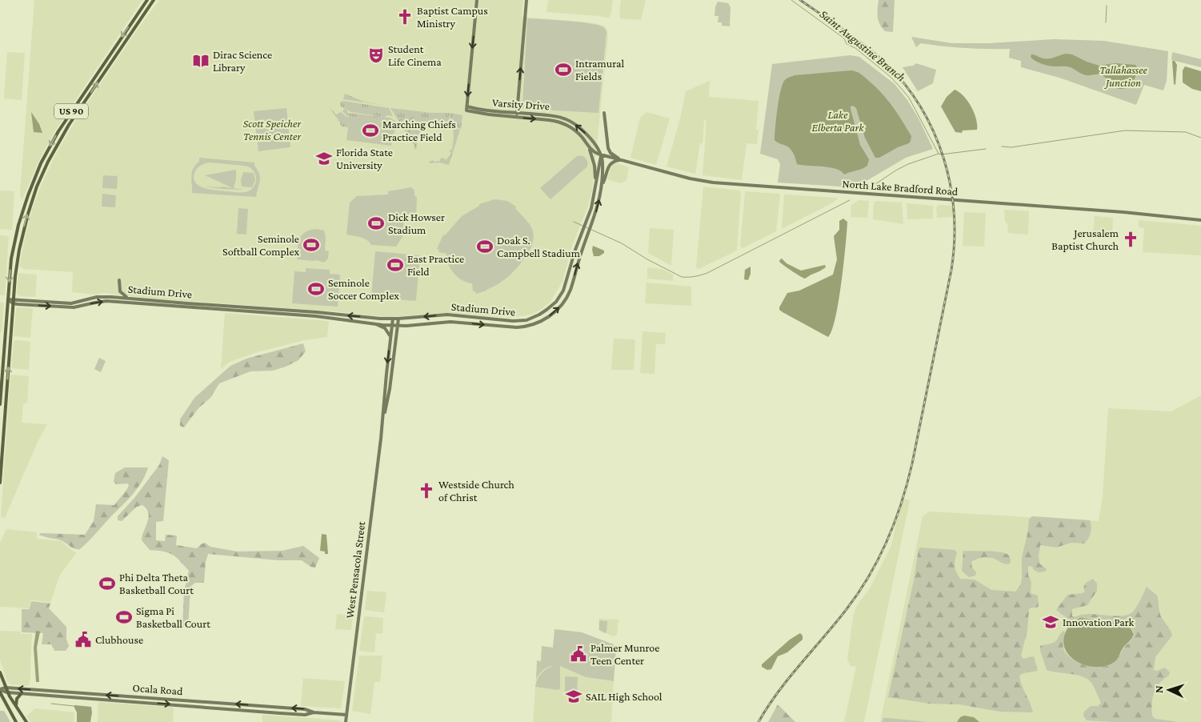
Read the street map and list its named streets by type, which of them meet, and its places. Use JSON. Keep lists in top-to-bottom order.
{
  "streets": {
    "main road": [
      "Varsity Drive",
      "US 90",
      "North Lake Bradford Road",
      "Stadium Drive",
      "West Pensacola Street",
      "Ocala Road"
    ]
  },
  "crossings": [
    ["Varsity Drive", "North Lake Bradford Road"],
    ["Varsity Drive", "Stadium Drive"],
    ["US 90", "Stadium Drive"],
    ["North Lake Bradford Road", "Stadium Drive"],
    ["Stadium Drive", "West Pensacola Street"],
    ["West Pensacola Street", "Ocala Road"]
  ],
  "water": ["Saint Augustine Branch"],
  "parks": ["Tallahassee Junction", "Lake Elberta Park", "Scott Speicher Tennis Center"],
  "places": {
    "church": ["Baptist Campus Ministry", "Jerusalem Baptist Church", "Westside Church of Christ"],
    "theatre": ["Student Life Cinema"],
    "library": ["Dirac Science Library"],
    "sports": [
      "Intramural Fields",
      "Marching Chiefs Practice Field",
      "Dick Howser Stadium",
      "Seminole Softball Complex",
      "Doak S. Campbell Stadium",
      "East Practice Field",
      "Seminole Soccer Complex",
      "Phi Delta Theta Basketball Court",
      "Sigma Pi Basketball Court"
    ],
    "school or university": ["Florida State University", "Innovation Park", "SAIL High School"],
    "public building": ["Clubhouse", "Palmer Munroe Teen Center"]
  },
  "north": "left"
}
